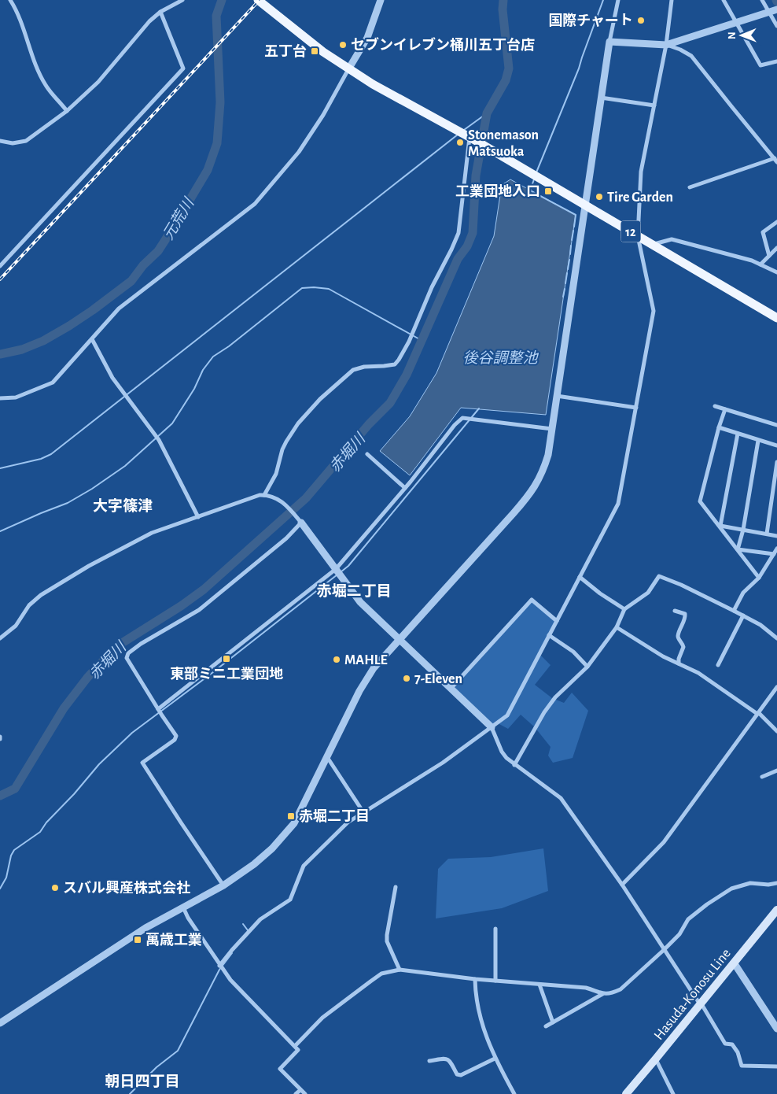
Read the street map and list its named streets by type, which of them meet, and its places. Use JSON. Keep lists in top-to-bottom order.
{
  "streets": {
    "main road": ["12", "Hasuda-Konosu Line"]
  },
  "districts": ["大字篠津", "赤堀二丁目", "朝日四丁目"],
  "water": ["元荒川", "後谷調整池", "赤堀川"],
  "places": {
    "other": [
      "国際チャート",
      "セブンイレブン桶川五丁台店",
      "Stonemason Matsuoka",
      "Tire Garden",
      "MAHLE",
      "7-Eleven",
      "スバル興産株式会社"
    ],
    "transit": [
      "五丁台",
      "工業団地入口",
      "東部ミニ工業団地",
      "赤堀二丁目",
      "萬歳工業"
    ]
  },
  "north": "left"
}
